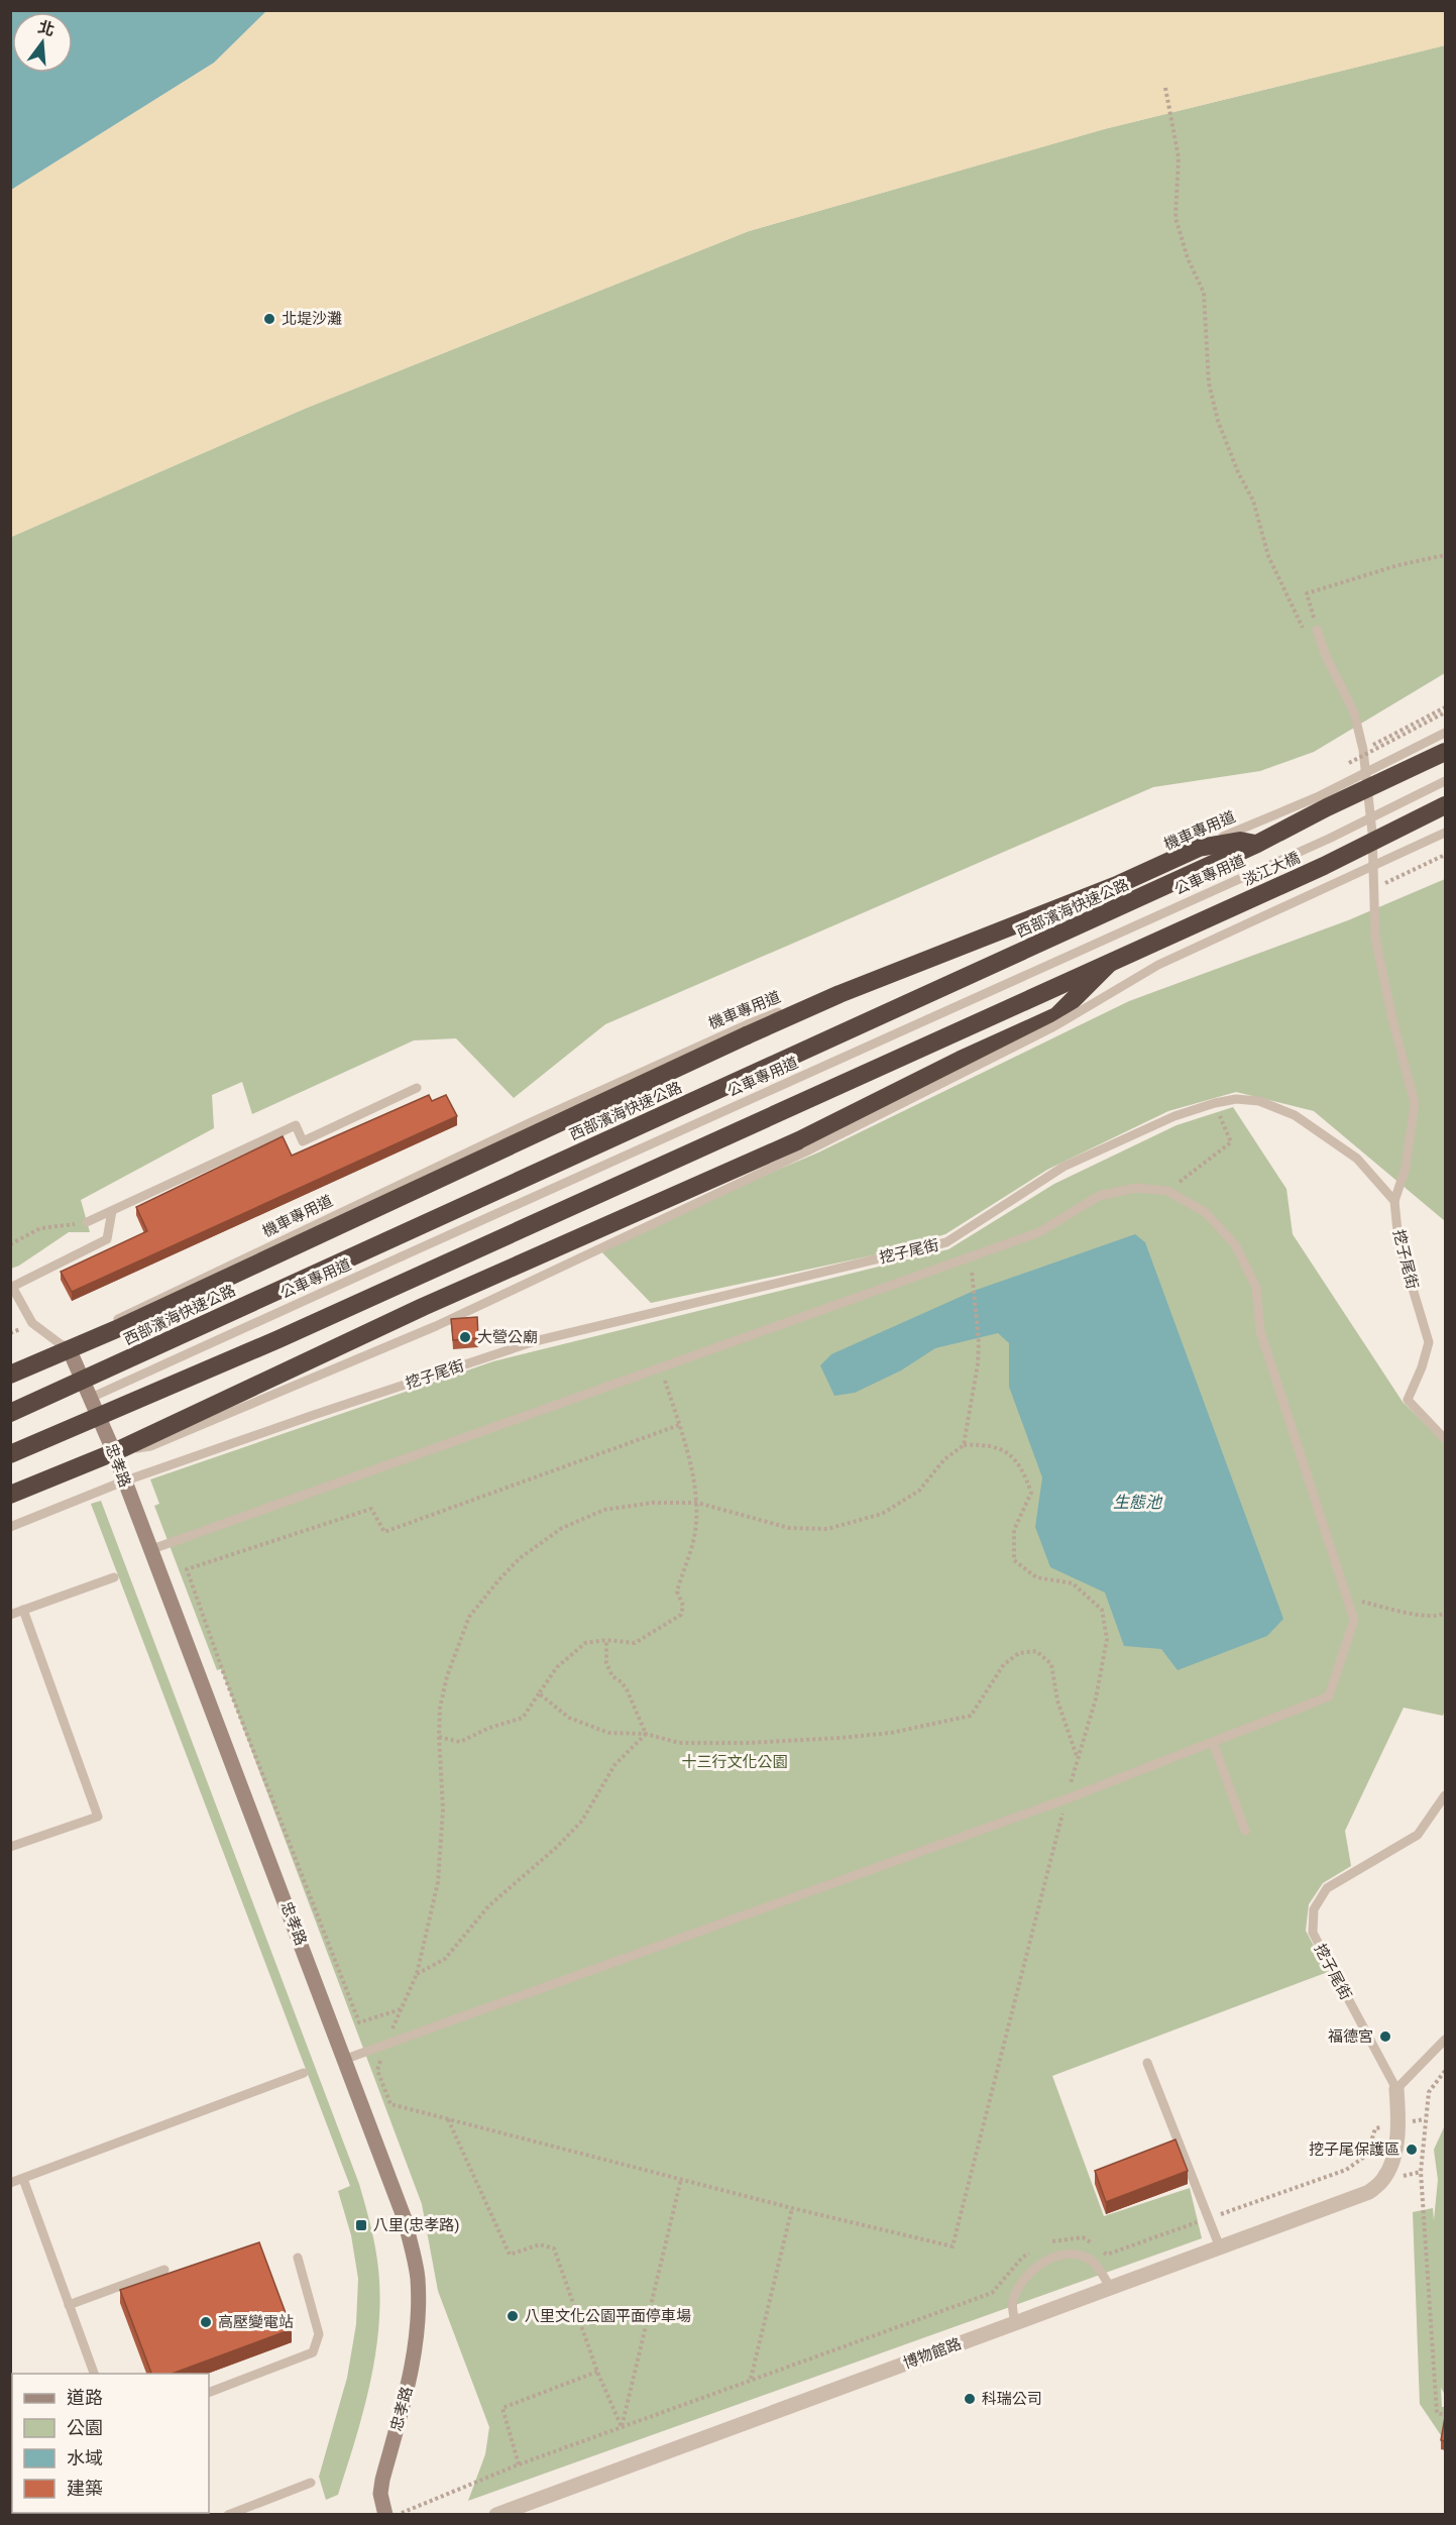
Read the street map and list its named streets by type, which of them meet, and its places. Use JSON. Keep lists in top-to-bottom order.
{
  "streets": {
    "highway": ["淡江大橋", "西部濱海快速公路"],
    "street": ["挖子尾街", "忠孝路", "博物館路"],
    "lane": ["機車專用道", "公車專用道"]
  },
  "crossings": [
    ["淡江大橋", "西部濱海快速公路"],
    ["公車專用道", "忠孝路"],
    ["挖子尾街", "忠孝路"],
    ["挖子尾街", "博物館路"]
  ],
  "water": ["生態池"],
  "parks": ["十三行文化公園"],
  "places": {
    "other": [
      "北堤沙灘",
      "大營公廟",
      "福德宮",
      "挖子尾保護區",
      "八里文化公園平面停車場",
      "高壓變電站",
      "科瑞公司"
    ],
    "transit": ["八里(忠孝路)"]
  },
  "legend": [
    "道路",
    "公園",
    "水域",
    "建築"
  ],
  "north": "top"
}
